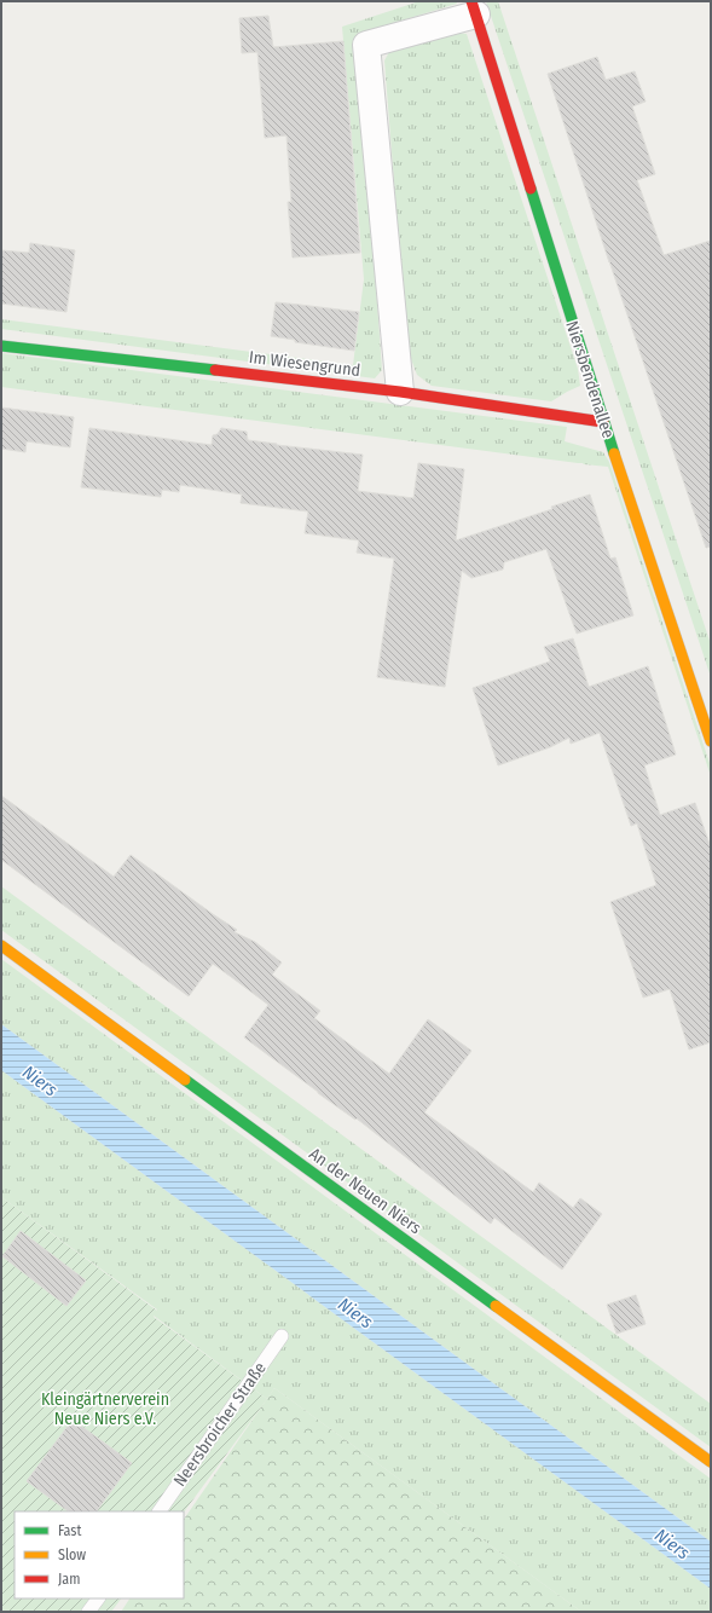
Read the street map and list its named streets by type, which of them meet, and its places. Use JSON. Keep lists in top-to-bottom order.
{
  "streets": {
    "street": ["Im Wiesengrund", "Niersbendenallee", "An der Neuen Niers"],
    "lane": ["Neersbroicher Straße"]
  },
  "crossings": [
    ["Im Wiesengrund", "Niersbendenallee"]
  ],
  "water": ["Niers"],
  "parks": ["Kleingärtnerverein Neue Niers e.V."],
  "legend": ["Fast", "Slow", "Jam"]
}
